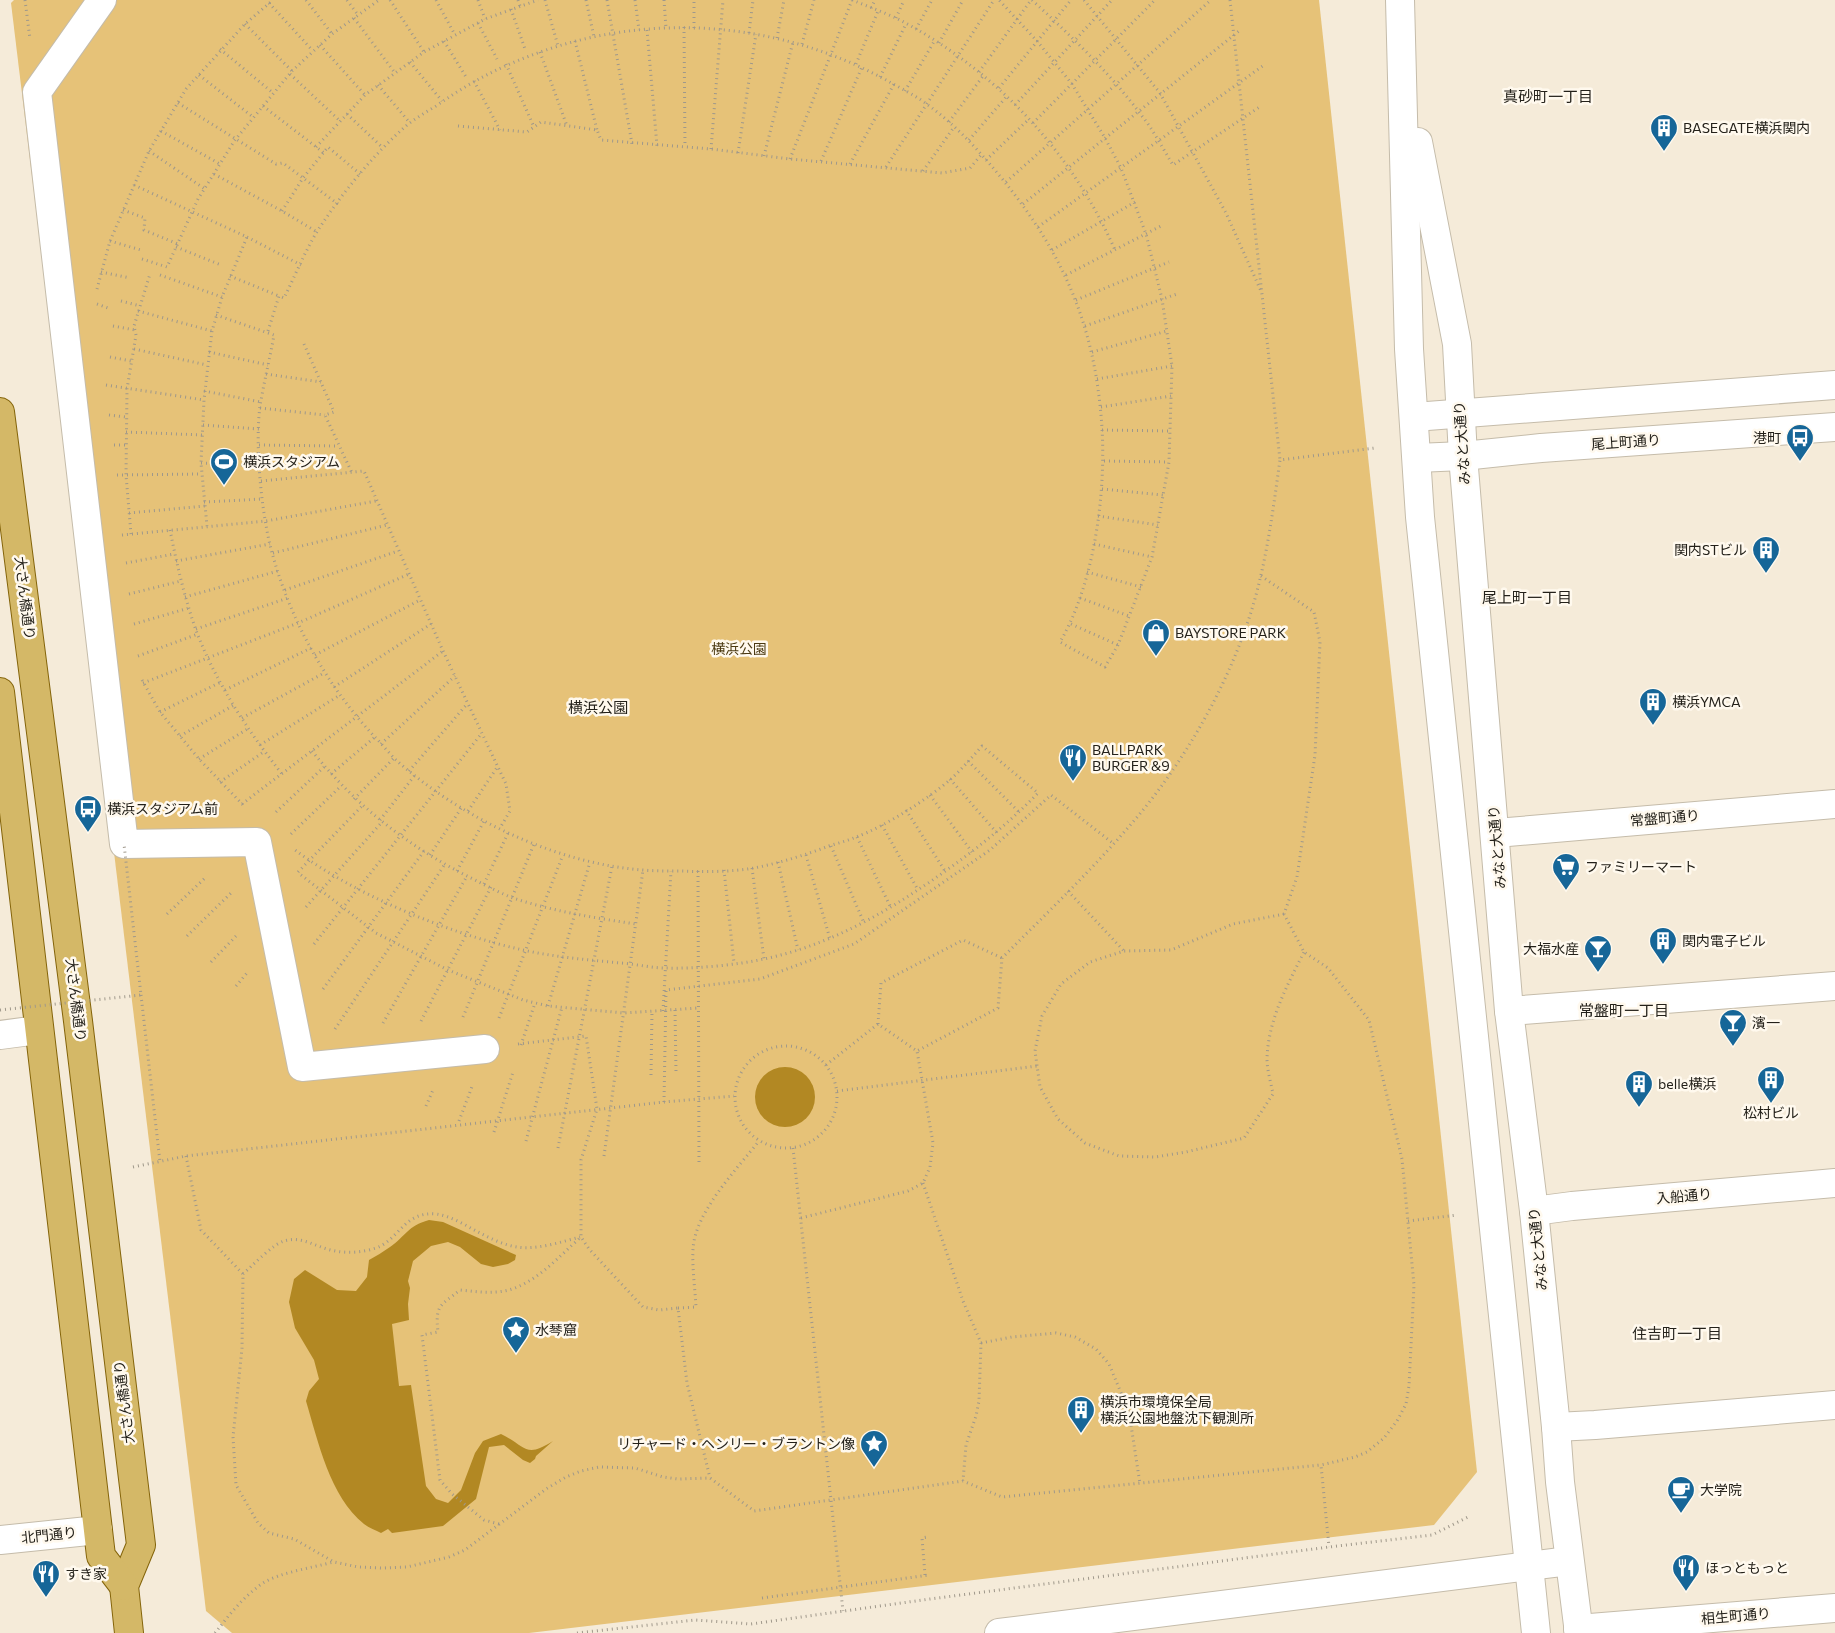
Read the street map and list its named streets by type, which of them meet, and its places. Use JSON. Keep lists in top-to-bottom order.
{
  "streets": {
    "main road": ["大さん橋通り"],
    "street": [
      "尾上町通り",
      "みなと大通り",
      "常盤町通り",
      "入船通り",
      "北門通り",
      "相生町通り"
    ]
  },
  "crossings": [
    ["尾上町通り", "みなと大通り"],
    ["みなと大通り", "常盤町通り"],
    ["みなと大通り", "入船通り"],
    ["みなと大通り", "相生町通り"]
  ],
  "districts": [
    "真砂町一丁目",
    "尾上町一丁目",
    "横浜公園",
    "常盤町一丁目",
    "住吉町一丁目"
  ],
  "parks": ["横浜公園"],
  "places": {
    "building": [
      "BASEGATE横浜関内",
      "関内STビル",
      "横浜YMCA",
      "関内電子ビル",
      "松村ビル",
      "belle横浜",
      "横浜市環境保全局 横浜公園地盤沈下観測所"
    ],
    "bus stop": ["港町", "横浜スタジアム前"],
    "sports": ["横浜スタジアム"],
    "shop": ["BAYSTORE PARK"],
    "restaurant": ["BALLPARK BURGER &9", "ほっともっと", "すき家"],
    "supermarket": ["ファミリーマート"],
    "bar": ["大福水産", "濱一"],
    "place": ["水琴窟", "リチャード・ヘンリー・ブラントン像"],
    "cafe": ["大学院"]
  }
}
